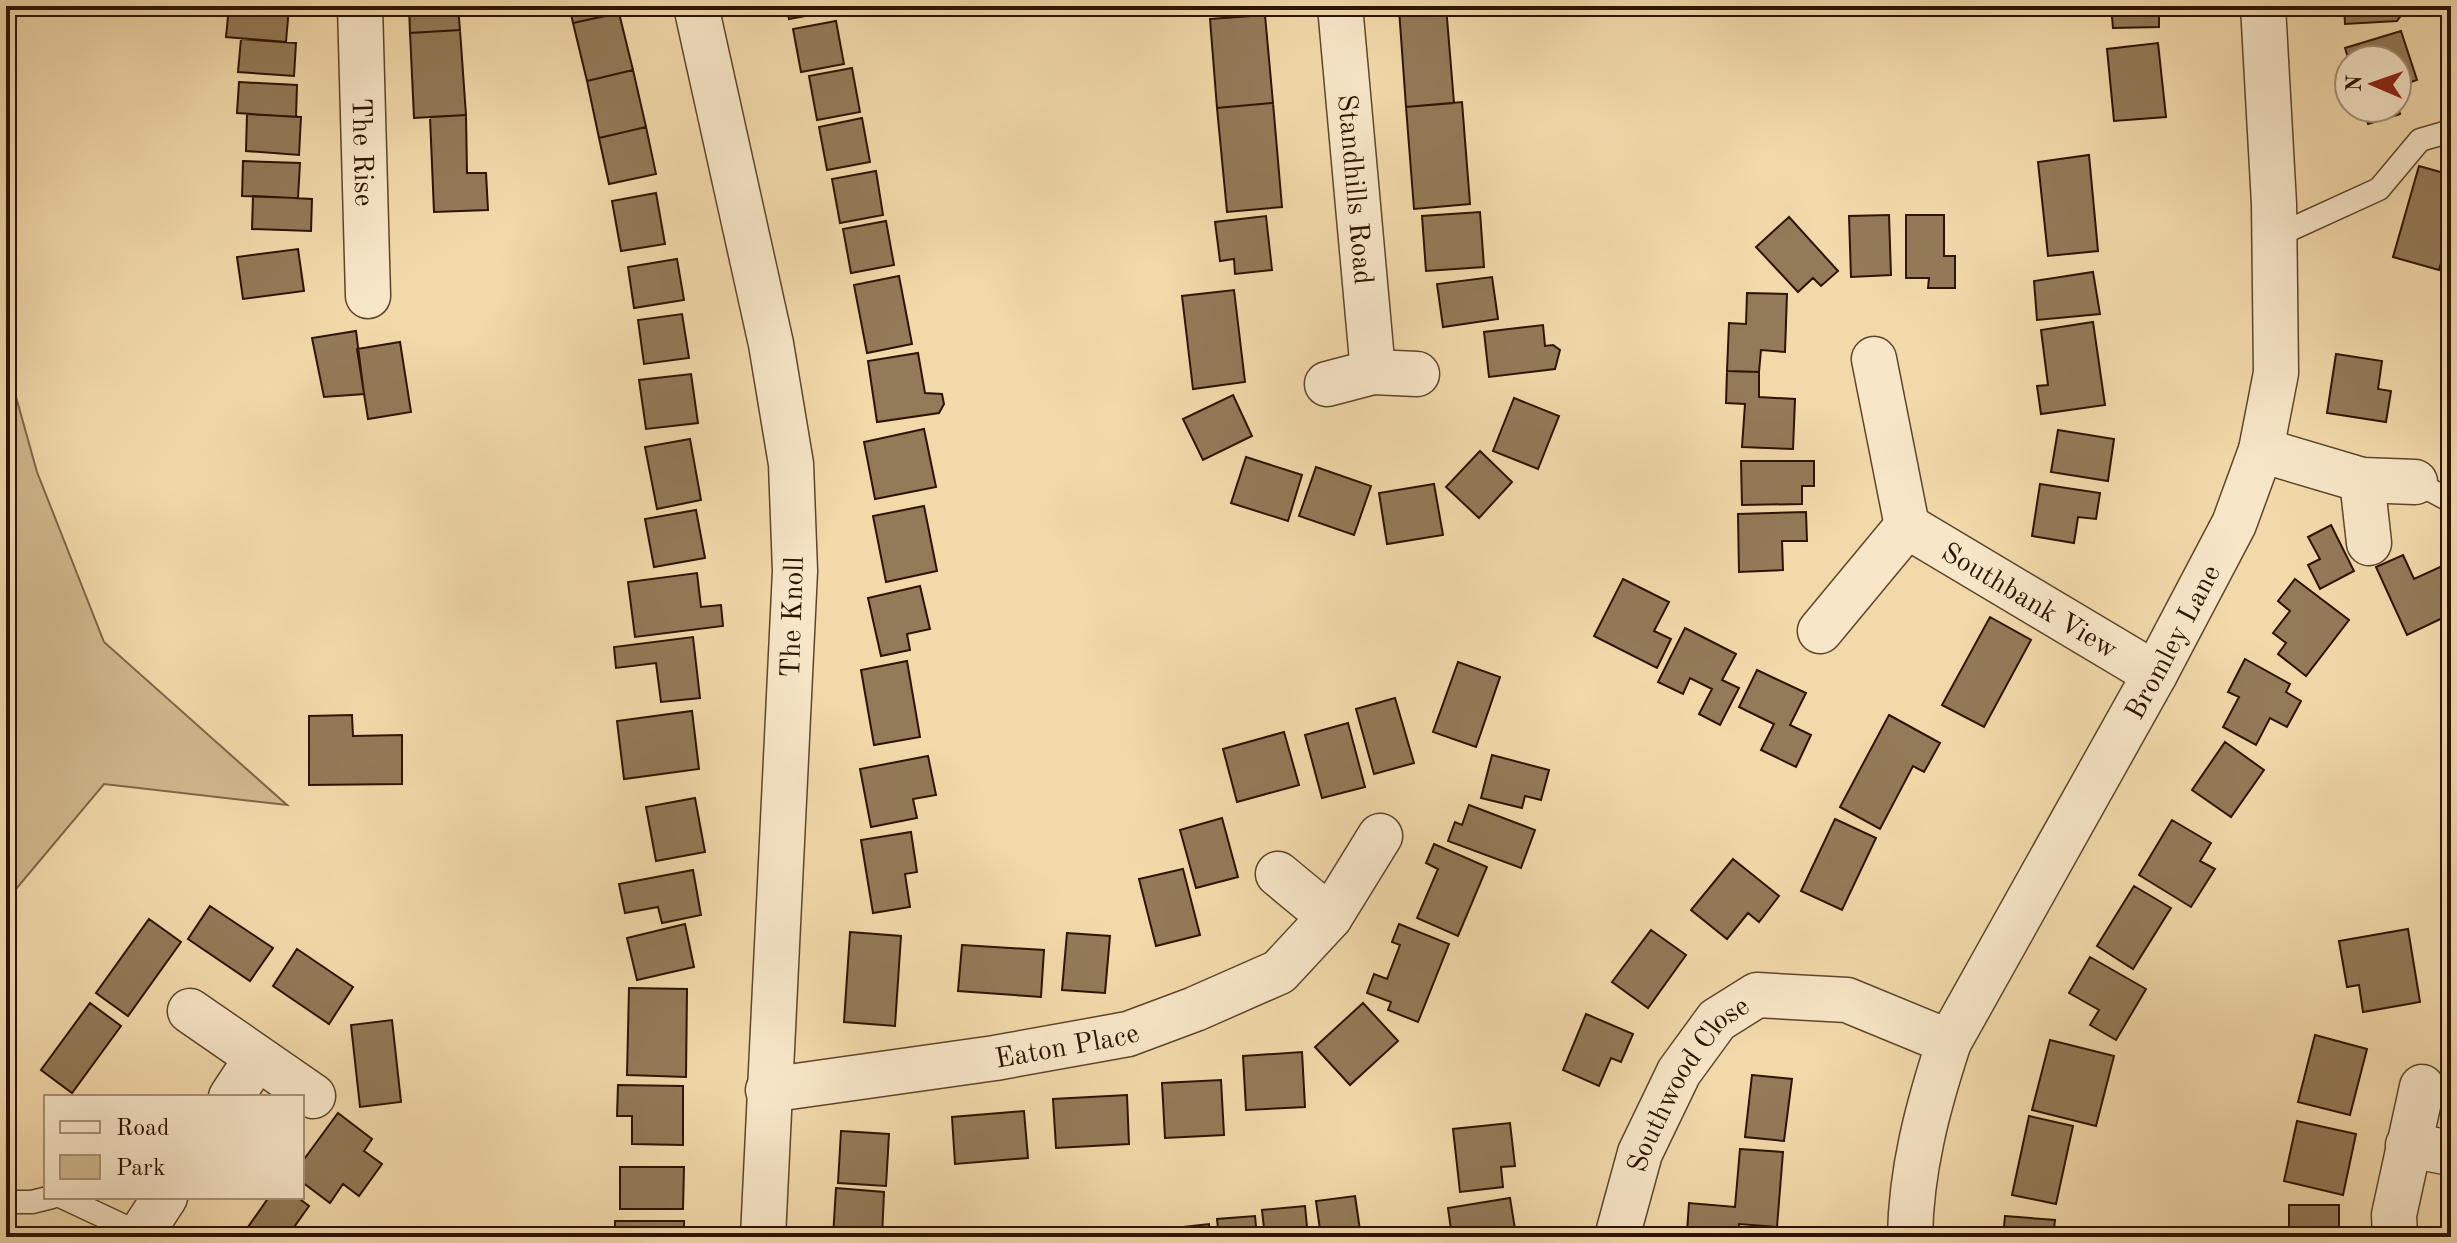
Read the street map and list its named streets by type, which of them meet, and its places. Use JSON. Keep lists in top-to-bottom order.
{
  "streets": {
    "street": [
      "The Rise",
      "Standhills Road",
      "Southbank View",
      "The Knoll",
      "Bromley Lane",
      "Eaton Place",
      "Southwood Close"
    ]
  },
  "crossings": [
    ["Southbank View", "Bromley Lane"],
    ["The Knoll", "Eaton Place"],
    ["Bromley Lane", "Southwood Close"]
  ],
  "legend": ["Road", "Park"],
  "north": "left"
}
